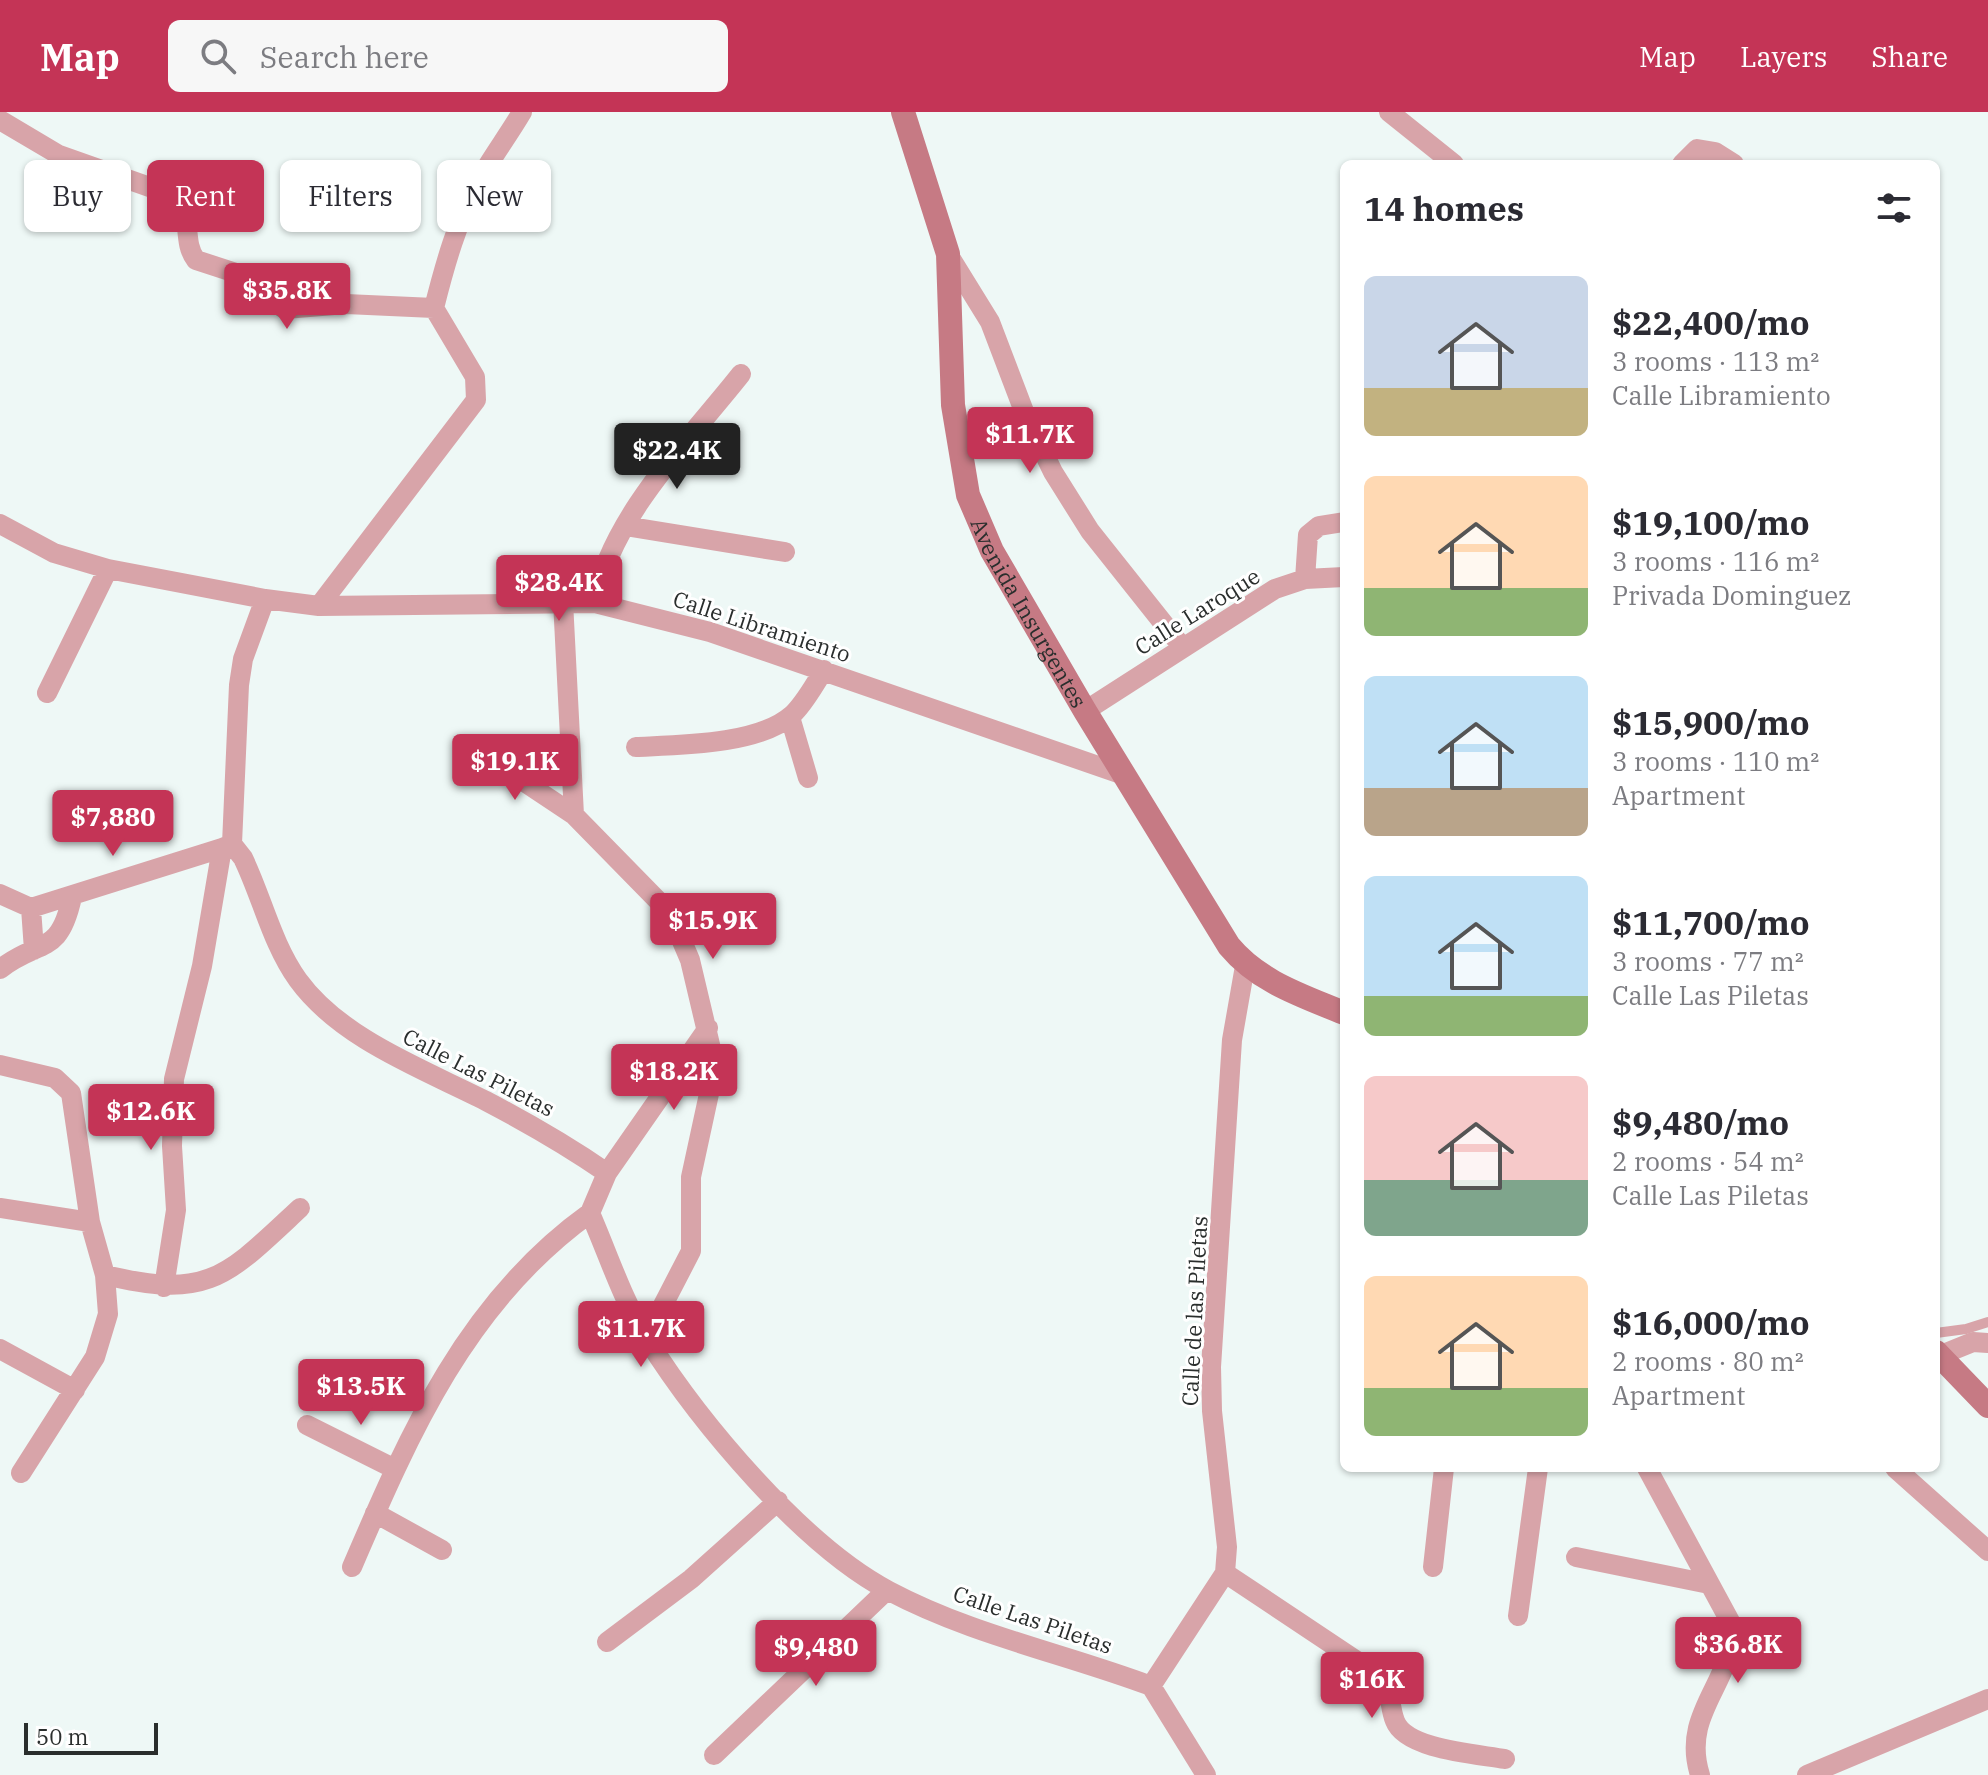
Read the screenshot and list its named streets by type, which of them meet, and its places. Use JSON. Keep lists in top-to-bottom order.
{
  "streets": {
    "main road": ["Avenida Insurgentes"],
    "street": [
      "Calle Laroque",
      "Calle Libramiento",
      "Calle Las Piletas",
      "Calle de las Piletas"
    ]
  },
  "crossings": [
    ["Calle Laroque", "Avenida Insurgentes"],
    ["Avenida Insurgentes", "Calle Libramiento"],
    ["Avenida Insurgentes", "Calle de las Piletas"]
  ],
  "scale_bar": "50 m",
  "page": {
    "header": "Map",
    "search": "Search here",
    "nav": ["Map", "Layers", "Share"],
    "chip": [
      "Buy",
      "Rent",
      "Filters",
      "New"
    ],
    "heading": "14 homes",
    "list": [
      {
        "name": "$22,400/mo",
        "note": "3 rooms · 113 m² · Calle Libramiento"
      },
      {
        "name": "$19,100/mo",
        "note": "3 rooms · 116 m² · Privada Dominguez"
      },
      {
        "name": "$15,900/mo",
        "note": "3 rooms · 110 m² · Apartment"
      },
      {
        "name": "$11,700/mo",
        "note": "3 rooms · 77 m² · Calle Las Piletas"
      },
      {
        "name": "$9,480/mo",
        "note": "2 rooms · 54 m² · Calle Las Piletas"
      },
      {
        "name": "$16,000/mo",
        "note": "2 rooms · 80 m² · Apartment"
      }
    ],
    "price": [
      "$35.8K",
      "$11.7K",
      "$22.4K",
      "$28.4K",
      "$19.1K",
      "$7,880",
      "$15.9K",
      "$18.2K",
      "$12.6K",
      "$11.7K",
      "$13.5K",
      "$36.8K",
      "$9,480",
      "$16K"
    ],
    "scale": "50 m"
  }
}
